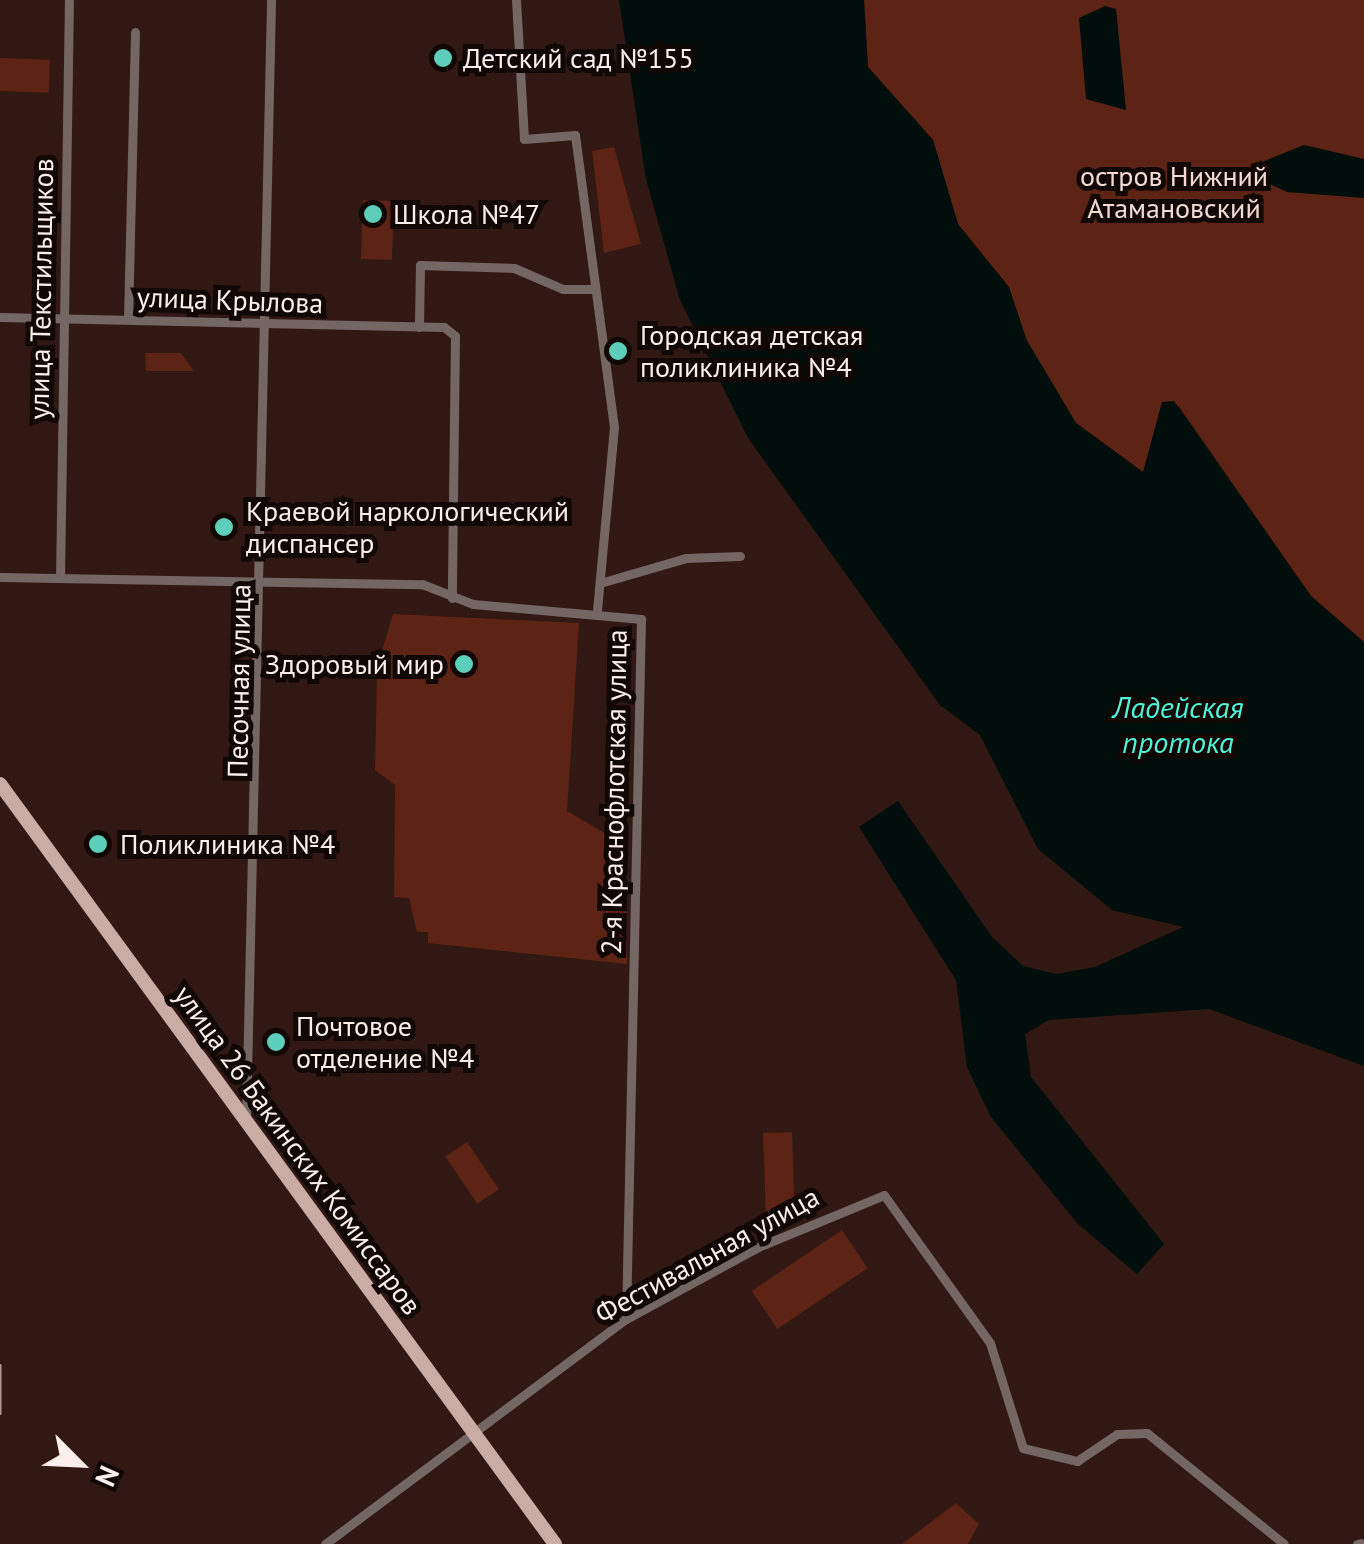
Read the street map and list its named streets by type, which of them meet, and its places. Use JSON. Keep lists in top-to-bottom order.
{
  "streets": {
    "main road": ["улица 26 Бакинских Комиссаров"],
    "street": [
      "улица Текстильщиков",
      "улица Крылова",
      "Песочная улица",
      "2-я Краснофлотская улица",
      "Фестивальная улица"
    ]
  },
  "crossings": [
    ["улица Текстильщиков", "улица Крылова"],
    ["улица Крылова", "Песочная улица"],
    ["Песочная улица", "улица 26 Бакинских Комиссаров"],
    ["2-я Краснофлотская улица", "Фестивальная улица"],
    ["улица 26 Бакинских Комиссаров", "Фестивальная улица"]
  ],
  "water": ["Ладейская протока"],
  "parks": ["остров Нижний Атамановский"],
  "places": [
    "Детский сад №155",
    "Школа №47",
    "Городская детская поликлиника №4",
    "Краевой наркологический диспансер",
    "Здоровый мир",
    "Поликлиника №4",
    "Почтовое отделение №4"
  ],
  "north": "bottom right"
}
